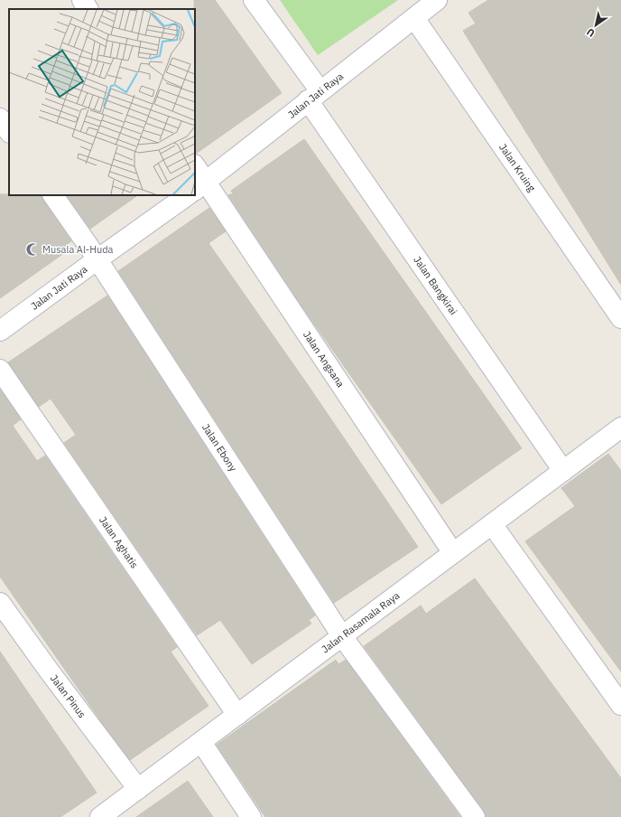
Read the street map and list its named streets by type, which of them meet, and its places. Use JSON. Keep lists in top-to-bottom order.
{
  "streets": {
    "street": [
      "Jalan Jati Raya",
      "Jalan Kruing",
      "Jalan Bangkirai",
      "Jalan Angsana",
      "Jalan Ebony",
      "Jalan Aghatis",
      "Jalan Rasamala Raya",
      "Jalan Pinus"
    ]
  },
  "crossings": [
    ["Jalan Jati Raya", "Jalan Kruing"],
    ["Jalan Jati Raya", "Jalan Bangkirai"],
    ["Jalan Jati Raya", "Jalan Angsana"],
    ["Jalan Jati Raya", "Jalan Ebony"],
    ["Jalan Bangkirai", "Jalan Rasamala Raya"],
    ["Jalan Angsana", "Jalan Rasamala Raya"],
    ["Jalan Ebony", "Jalan Rasamala Raya"],
    ["Jalan Aghatis", "Jalan Rasamala Raya"],
    ["Jalan Rasamala Raya", "Jalan Pinus"]
  ],
  "places": {
    "mosque": ["Musala Al-Huda"]
  },
  "north": "bottom left"
}
